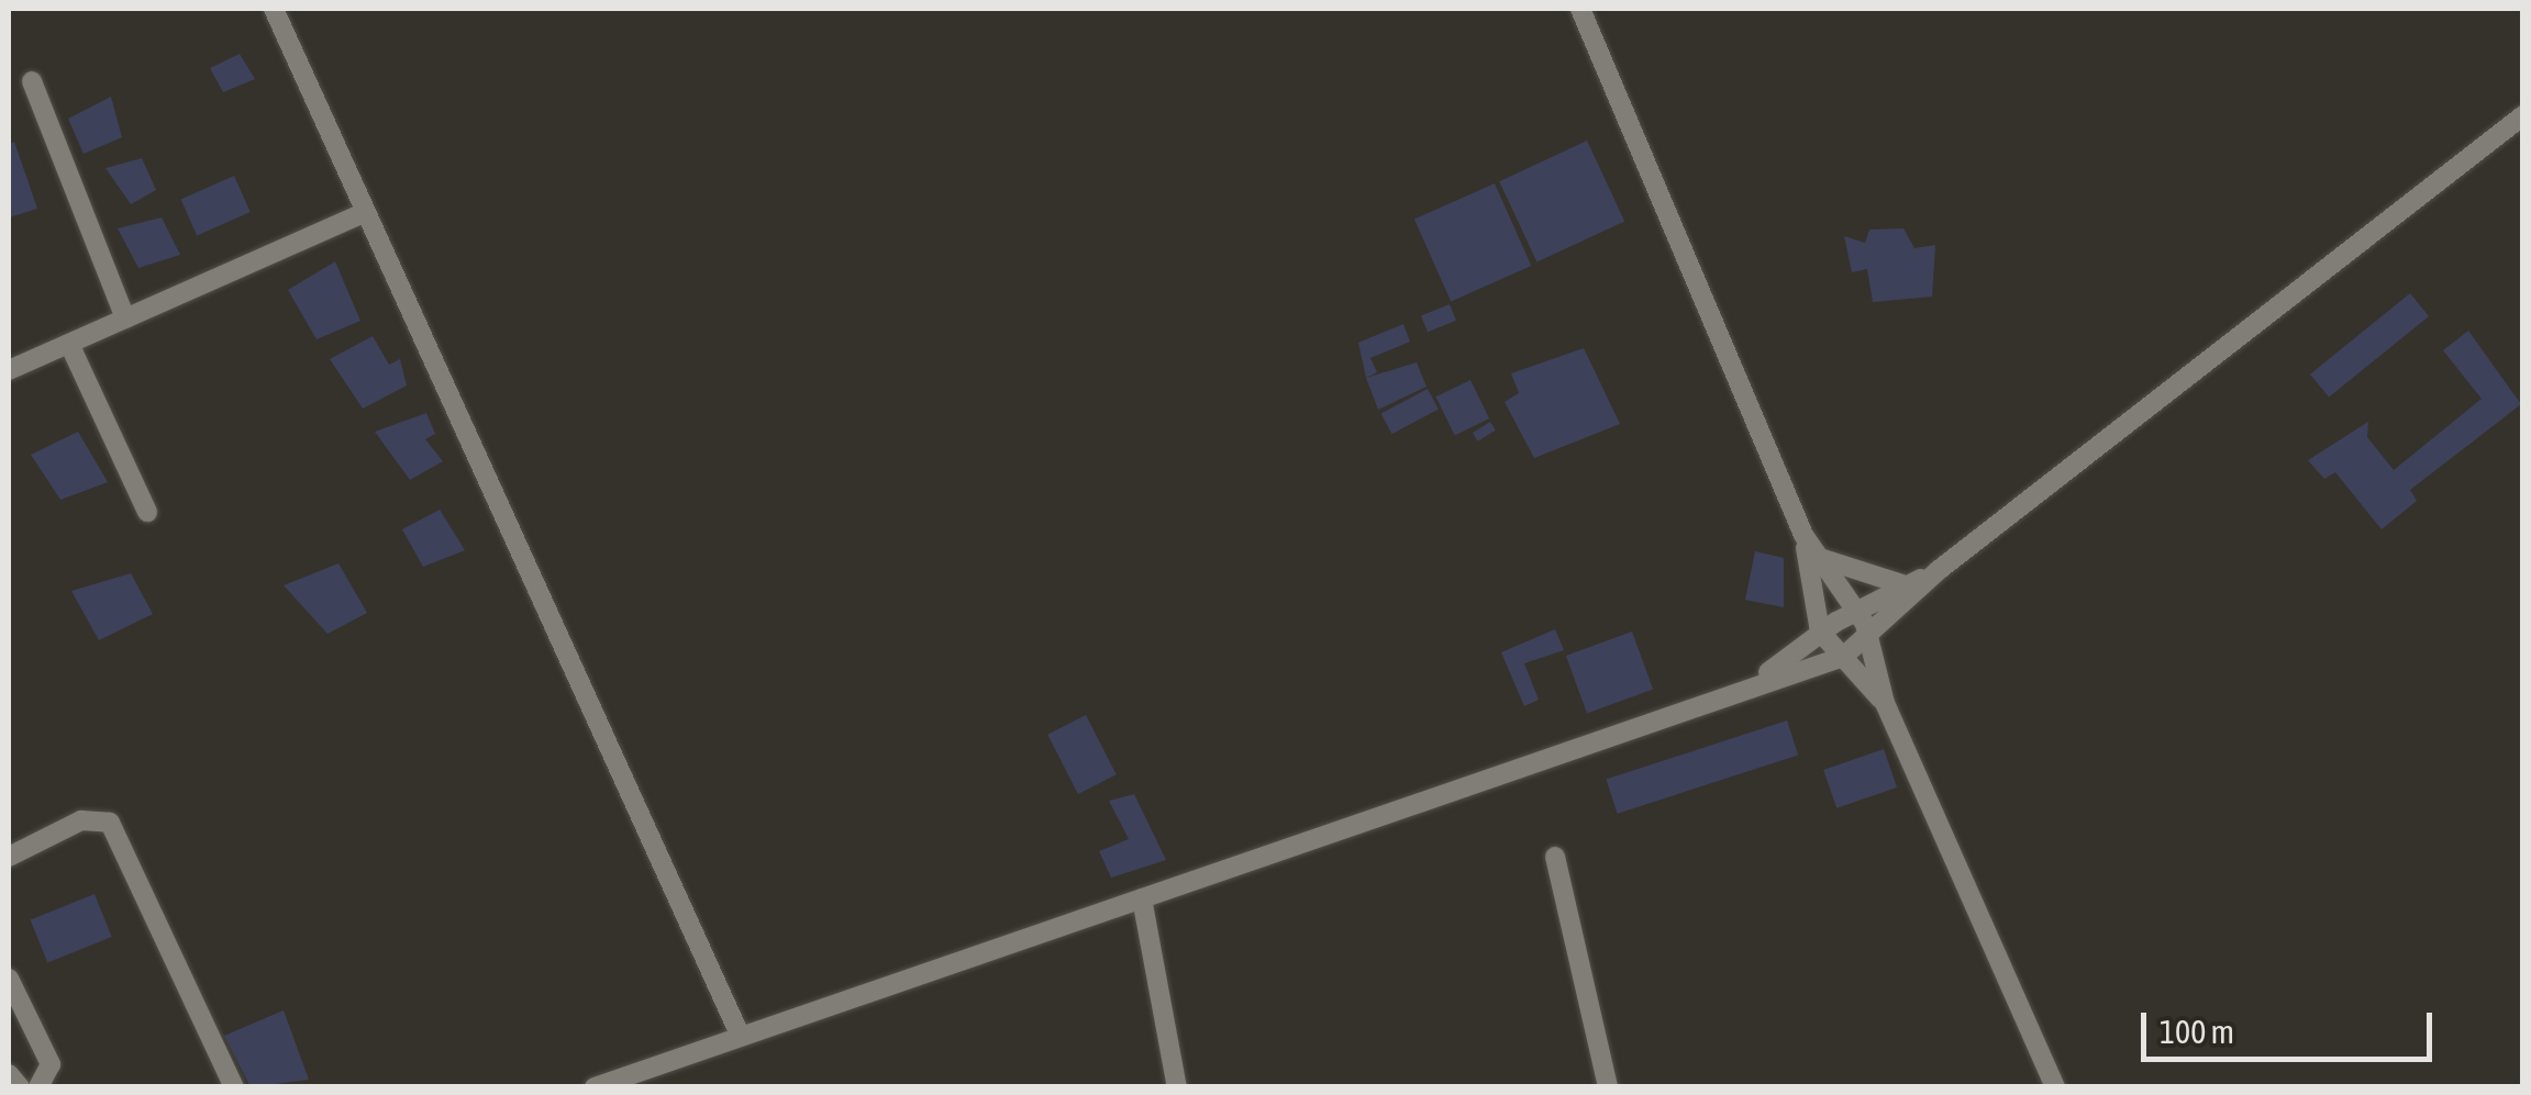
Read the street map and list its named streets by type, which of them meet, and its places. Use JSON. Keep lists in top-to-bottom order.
{
  "scale_bar": "100 m"
}
